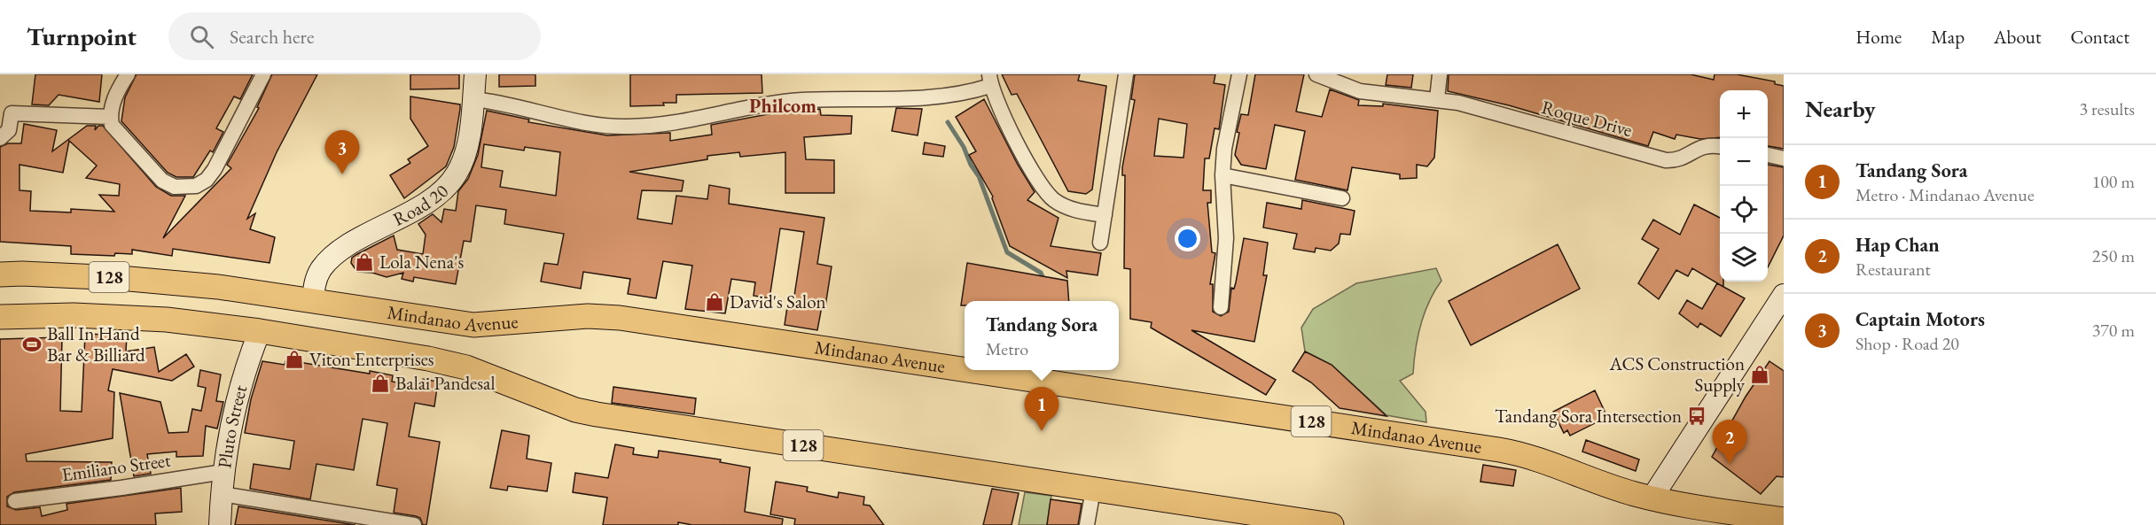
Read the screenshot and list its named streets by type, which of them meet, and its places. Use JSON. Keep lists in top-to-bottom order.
{
  "streets": {
    "main road": ["128", "Mindanao Avenue"],
    "street": [
      "Roque Drive",
      "Road 20",
      "Pluto Street",
      "Emiliano Street"
    ]
  },
  "crossings": [
    ["Road 20", "Mindanao Avenue"],
    ["128", "Pluto Street"],
    ["Pluto Street", "Emiliano Street"]
  ],
  "districts": ["Philcom"],
  "places": {
    "shop": [
      "Lola Nena's",
      "David's Salon",
      "Viton Enterprises",
      "ACS Construction Supply",
      "Balai Pandesal"
    ],
    "sports": ["Ball In Hand Bar & Billiard"],
    "bus stop": ["Tandang Sora Intersection"]
  },
  "page": {
    "header": "Turnpoint",
    "search": "Search here",
    "nav": [
      "Home",
      "Map",
      "About",
      "Contact"
    ],
    "heading": ["Nearby", "3 results"],
    "map_buttons": ["+", "−"],
    "pins": ["3", "1", "2"],
    "list": [
      {
        "mark": "1",
        "name": "Tandang Sora",
        "note": "Metro · Mindanao Avenue",
        "value": "100 m"
      },
      {
        "mark": "2",
        "name": "Hap Chan",
        "note": "Restaurant",
        "value": "250 m"
      },
      {
        "mark": "3",
        "name": "Captain Motors",
        "note": "Shop · Road 20",
        "value": "370 m"
      }
    ],
    "popup": ["Tandang Sora", "Metro"]
  }
}
